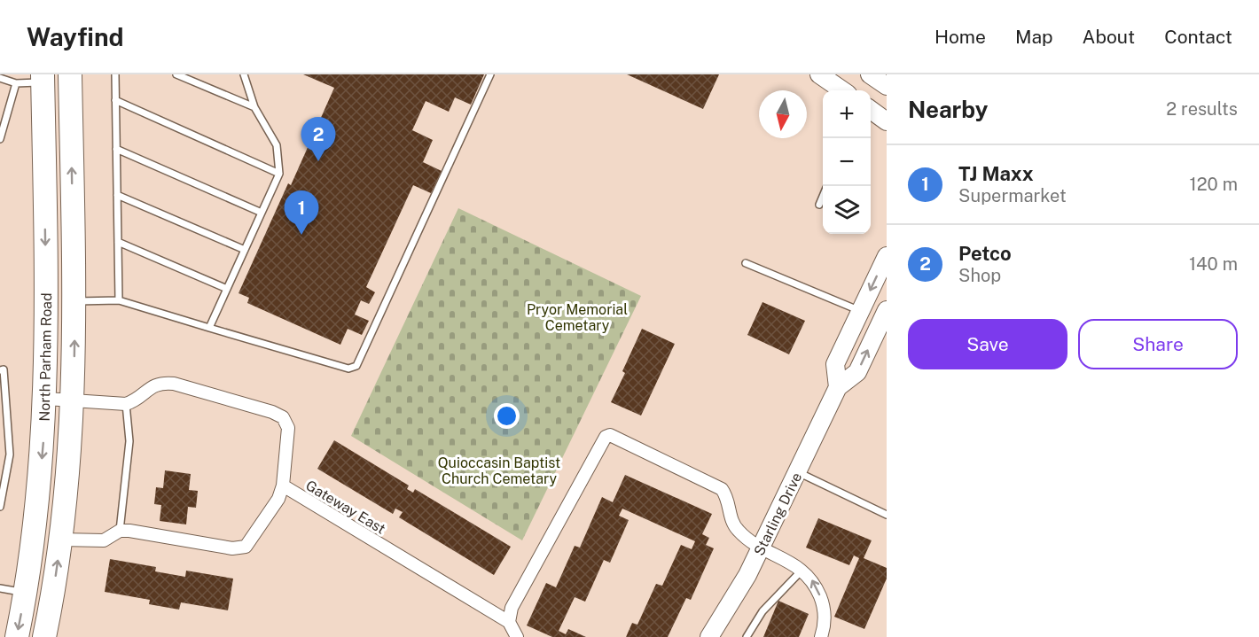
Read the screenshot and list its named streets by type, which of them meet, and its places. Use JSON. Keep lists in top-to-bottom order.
{
  "streets": {
    "highway": ["North Parham Road"],
    "street": ["Gateway East", "Starling Drive"]
  },
  "parks": ["Pryor Memorial Cemetary", "Quioccasin Baptist Church Cemetary"],
  "north": "bottom",
  "page": {
    "header": "Wayfind",
    "nav": [
      "Home",
      "Map",
      "About",
      "Contact"
    ],
    "heading": ["Nearby", "2 results"],
    "map_buttons": ["+", "−"],
    "pins": ["2", "1"],
    "list": [
      {
        "mark": "1",
        "name": "TJ Maxx",
        "note": "Supermarket",
        "value": "120 m"
      },
      {
        "mark": "2",
        "name": "Petco",
        "note": "Shop",
        "value": "140 m"
      }
    ],
    "buttons": ["Save", "Share"]
  }
}
